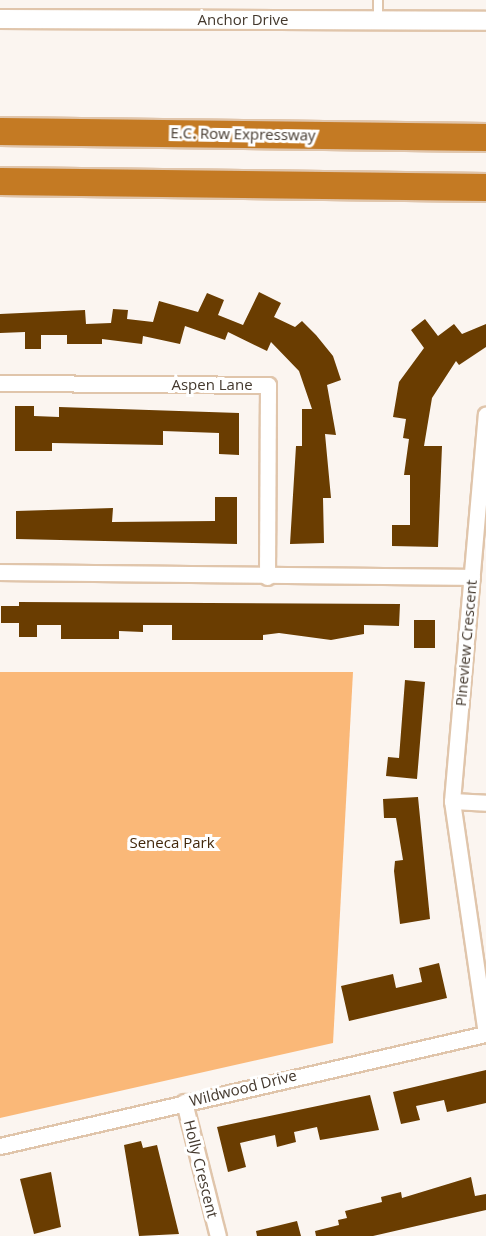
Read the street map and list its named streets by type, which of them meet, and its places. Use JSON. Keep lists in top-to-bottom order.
{
  "streets": {
    "highway": ["E.C. Row Expressway"],
    "street": [
      "Anchor Drive",
      "Aspen Lane",
      "Pineview Crescent",
      "Wildwood Drive",
      "Holly Crescent"
    ]
  },
  "crossings": [
    ["Pineview Crescent", "Wildwood Drive"],
    ["Wildwood Drive", "Holly Crescent"]
  ],
  "parks": ["Seneca Park"]
}
